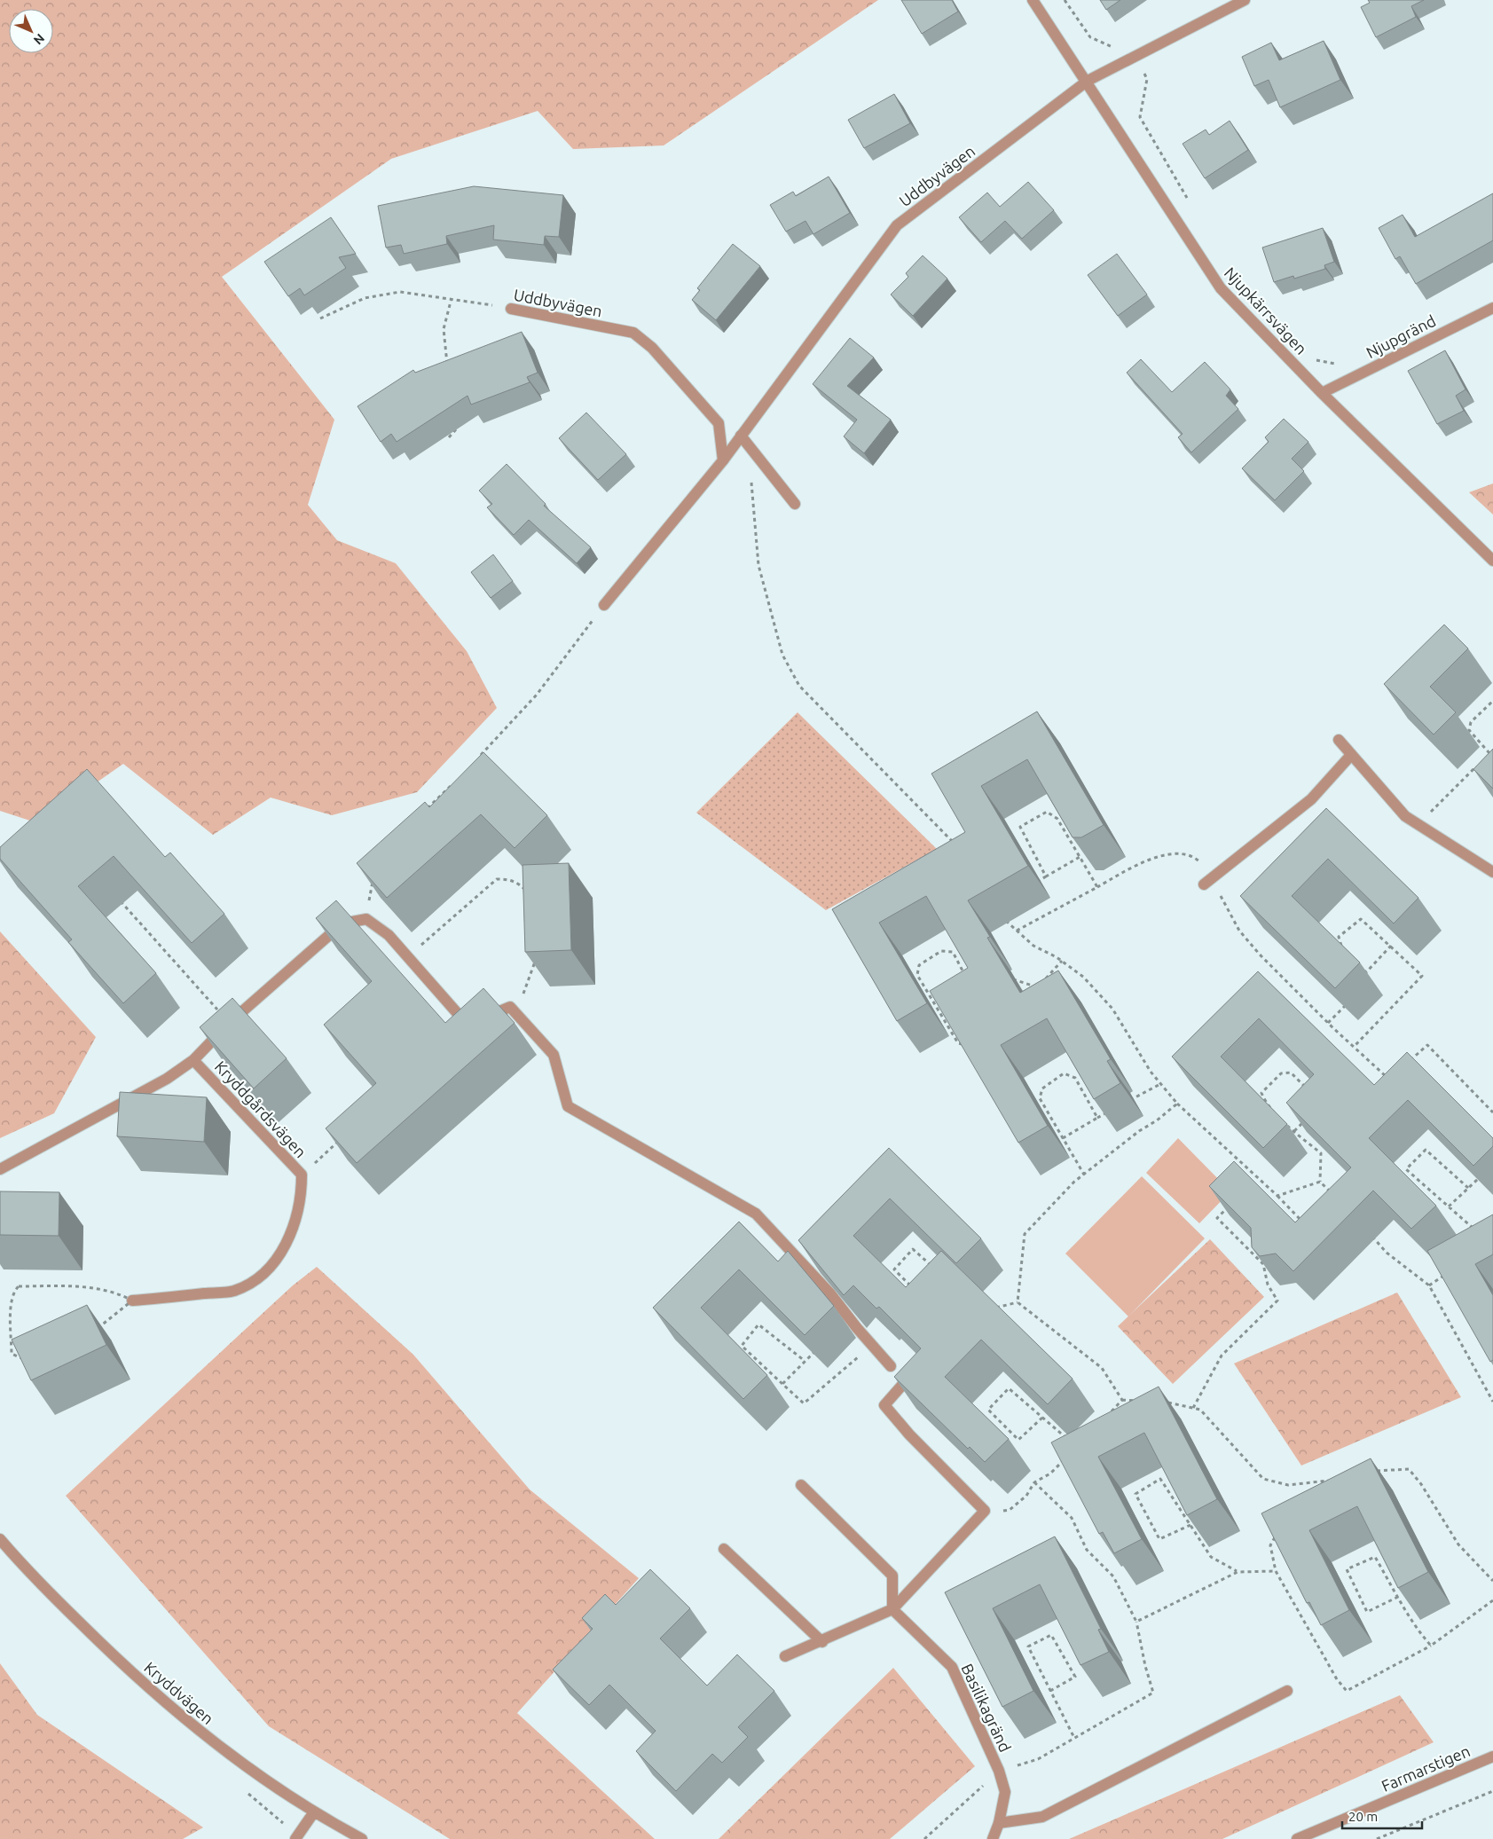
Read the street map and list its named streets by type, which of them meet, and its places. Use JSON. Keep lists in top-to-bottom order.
{
  "streets": {
    "street": [
      "Uddbyvägen",
      "Njupkärrsvägen",
      "Njupgränd",
      "Kryddgårdsvägen",
      "Kryddvägen",
      "Basilikagränd",
      "Farmarstigen"
    ]
  },
  "crossings": [
    ["Uddbyvägen", "Njupkärrsvägen"],
    ["Njupkärrsvägen", "Njupgränd"]
  ],
  "scale_bar": "20 m",
  "north": "bottom right"
}
